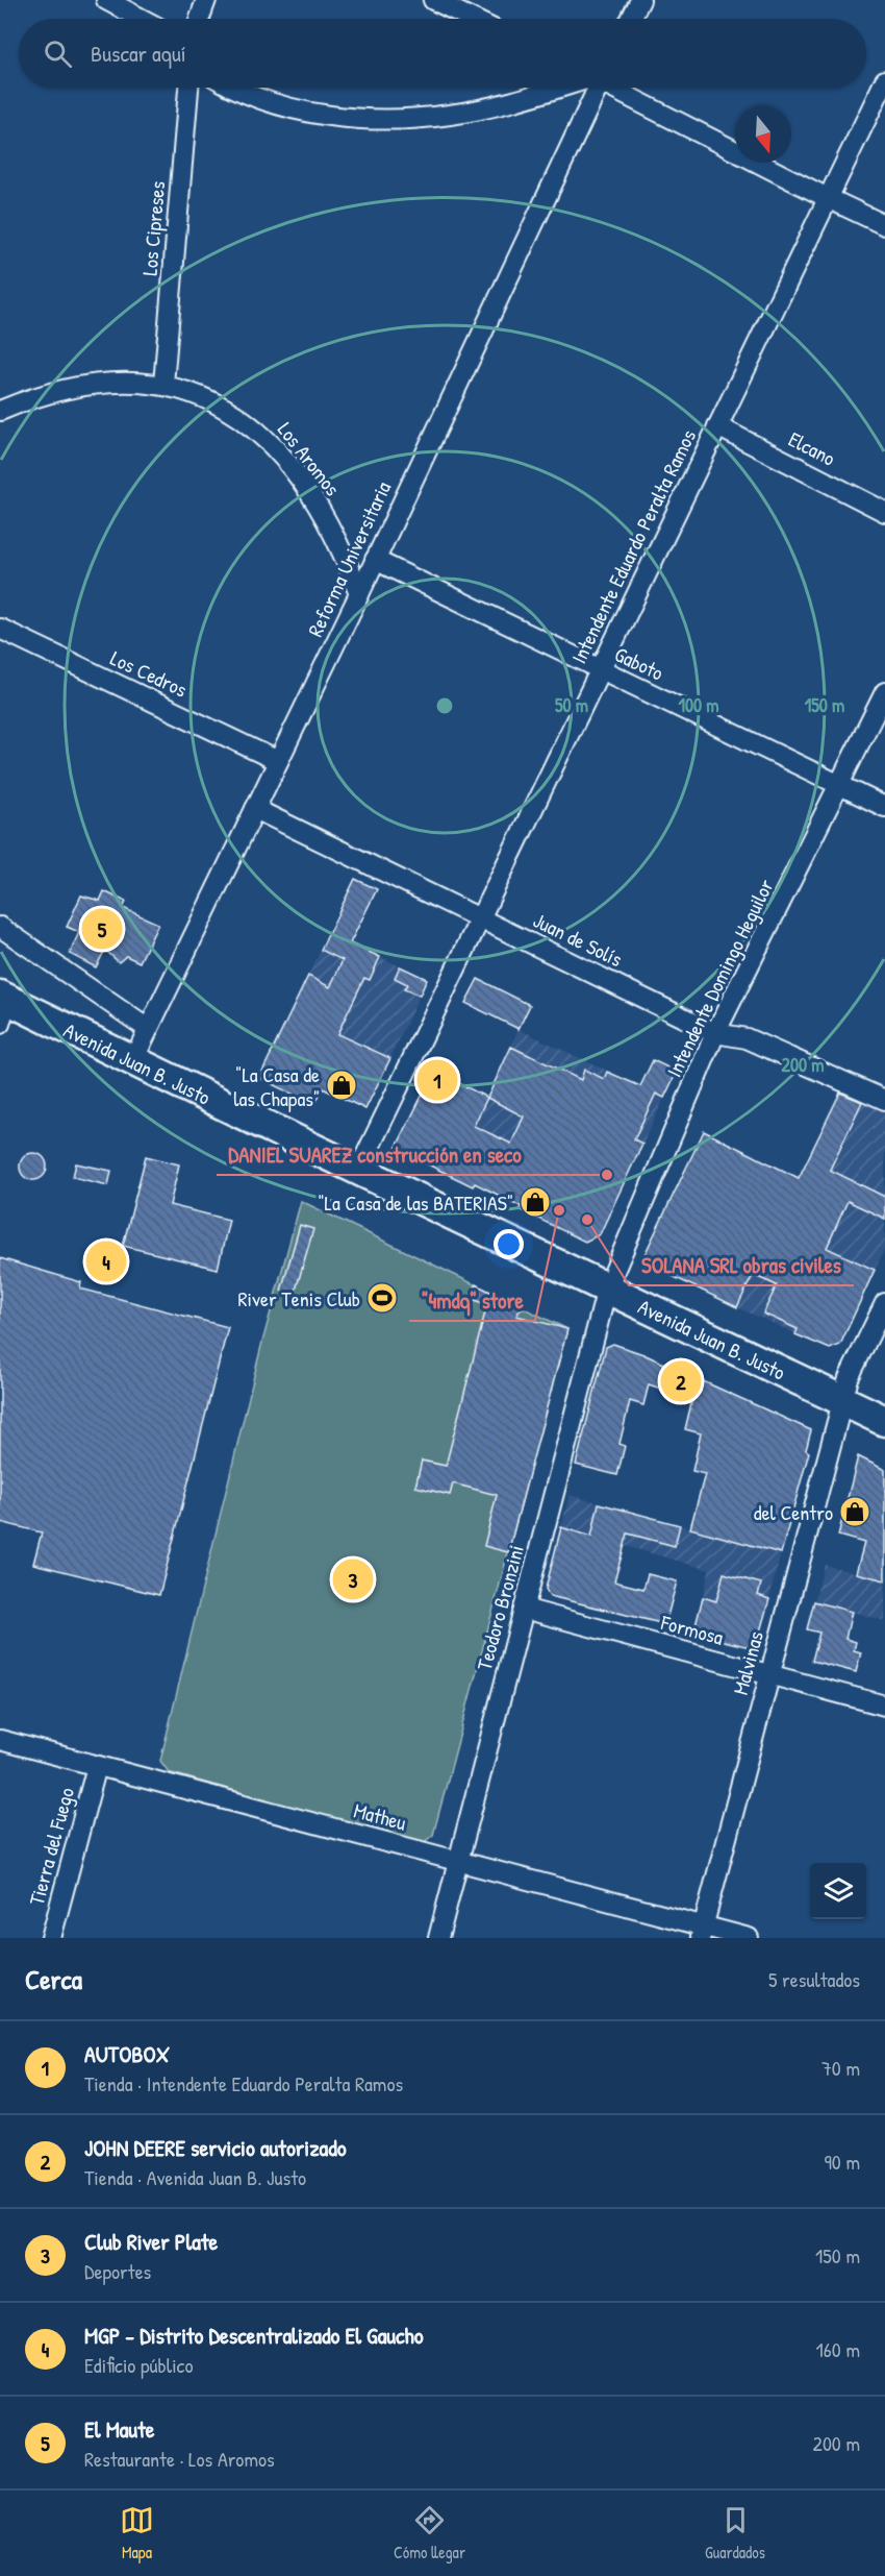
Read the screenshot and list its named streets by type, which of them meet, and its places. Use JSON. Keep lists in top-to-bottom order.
{
  "streets": {
    "main road": ["Avenida Juan B. Justo"],
    "street": [
      "Los Cipreses",
      "Elcano",
      "Los Aromos",
      "Intendente Eduardo Peralta Ramos",
      "Reforma Universitaria",
      "Gaboto",
      "Los Cedros",
      "Juan de Solís",
      "Intendente Domingo Heguilor",
      "Teodoro Bronzini",
      "Formosa",
      "Malvinas",
      "Matheu",
      "Tierra del Fuego"
    ]
  },
  "crossings": [
    ["Los Cipreses", "Los Aromos"],
    ["Elcano", "Intendente Eduardo Peralta Ramos"],
    ["Los Aromos", "Reforma Universitaria"],
    ["Intendente Eduardo Peralta Ramos", "Gaboto"],
    ["Intendente Eduardo Peralta Ramos", "Juan de Solís"],
    ["Intendente Eduardo Peralta Ramos", "Avenida Juan B. Justo"],
    ["Reforma Universitaria", "Gaboto"],
    ["Reforma Universitaria", "Los Cedros"],
    ["Reforma Universitaria", "Juan de Solís"],
    ["Reforma Universitaria", "Avenida Juan B. Justo"],
    ["Gaboto", "Intendente Domingo Heguilor"],
    ["Juan de Solís", "Intendente Domingo Heguilor"],
    ["Intendente Domingo Heguilor", "Avenida Juan B. Justo"],
    ["Intendente Domingo Heguilor", "Teodoro Bronzini"],
    ["Avenida Juan B. Justo", "Teodoro Bronzini"],
    ["Avenida Juan B. Justo", "Malvinas"],
    ["Teodoro Bronzini", "Formosa"],
    ["Teodoro Bronzini", "Matheu"],
    ["Formosa", "Malvinas"],
    ["Malvinas", "Matheu"],
    ["Matheu", "Tierra del Fuego"]
  ],
  "places": {
    "shop": ["\"La Casa de las Chapas\"", "\"La Casa de las BATERIAS\"", "del Centro"],
    "other": ["DANIEL SUAREZ construcción en seco", "\"4mdq\" store", "SOLANA SRL obras civiles"],
    "sports": ["River Tenis Club"]
  },
  "north": "bottom",
  "page": {
    "search": "Buscar aquí",
    "pins": [
      "5",
      "1",
      "4",
      "2",
      "3"
    ],
    "heading": ["Cerca", "5 resultados"],
    "list": [
      {
        "mark": "1",
        "name": "AUTOBOX",
        "note": "Tienda · Intendente Eduardo Peralta Ramos",
        "value": "70 m"
      },
      {
        "mark": "2",
        "name": "JOHN DEERE servicio autorizado",
        "note": "Tienda · Avenida Juan B. Justo",
        "value": "90 m"
      },
      {
        "mark": "3",
        "name": "Club River Plate",
        "note": "Deportes",
        "value": "150 m"
      },
      {
        "mark": "4",
        "name": "MGP - Distrito Descentralizado El Gaucho",
        "note": "Edificio público",
        "value": "160 m"
      },
      {
        "mark": "5",
        "name": "El Maute",
        "note": "Restaurante · Los Aromos",
        "value": "200 m"
      }
    ],
    "nav": ["Mapa", "Cómo llegar", "Guardados"]
  },
  "rings": [
    "50 m",
    "100 m",
    "150 m",
    "200 m"
  ]
}
